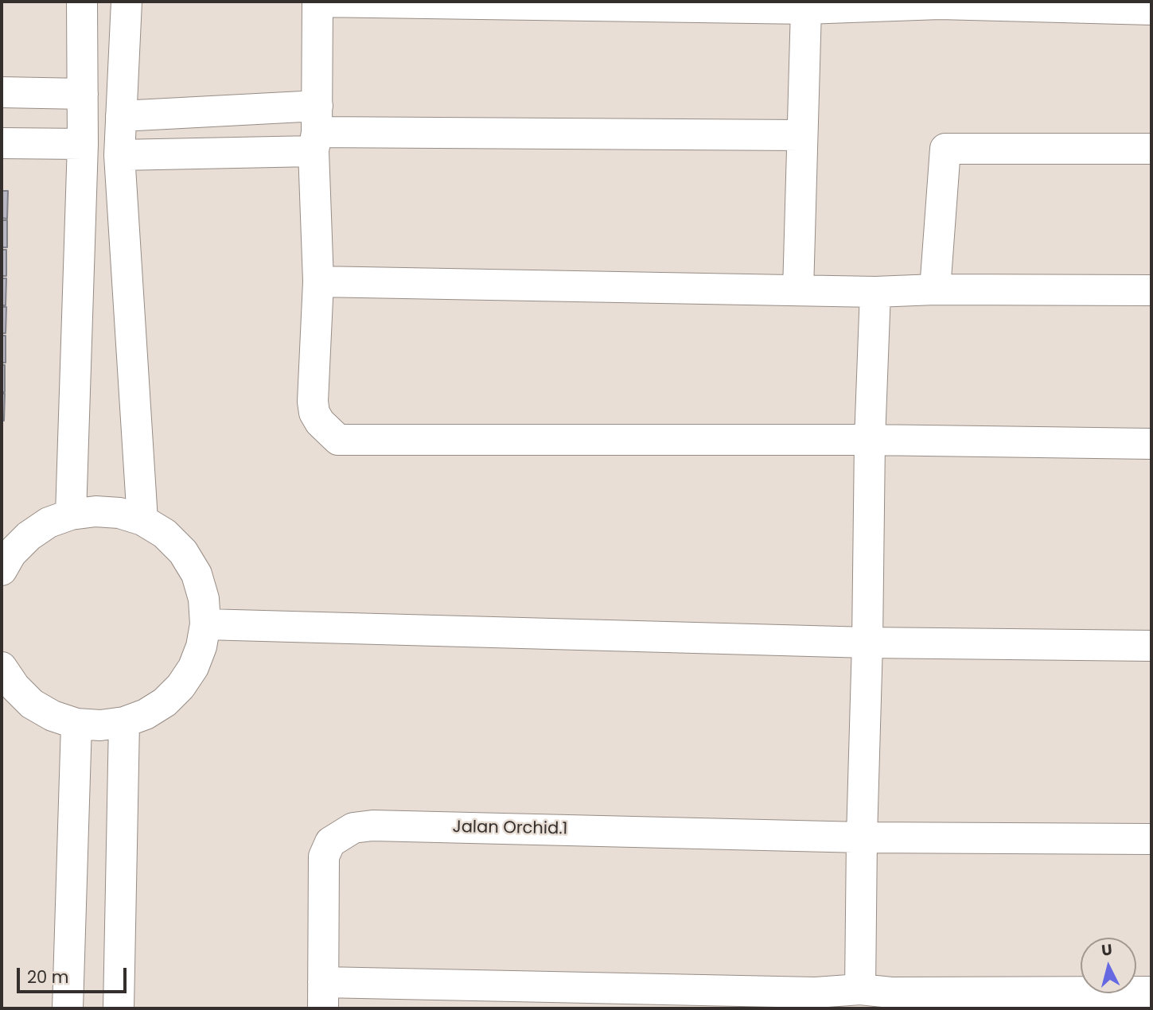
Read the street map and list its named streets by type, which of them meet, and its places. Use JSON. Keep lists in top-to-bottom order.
{
  "streets": {
    "street": ["Jalan Orchid.1"]
  },
  "scale_bar": "20 m",
  "north": "top"
}
